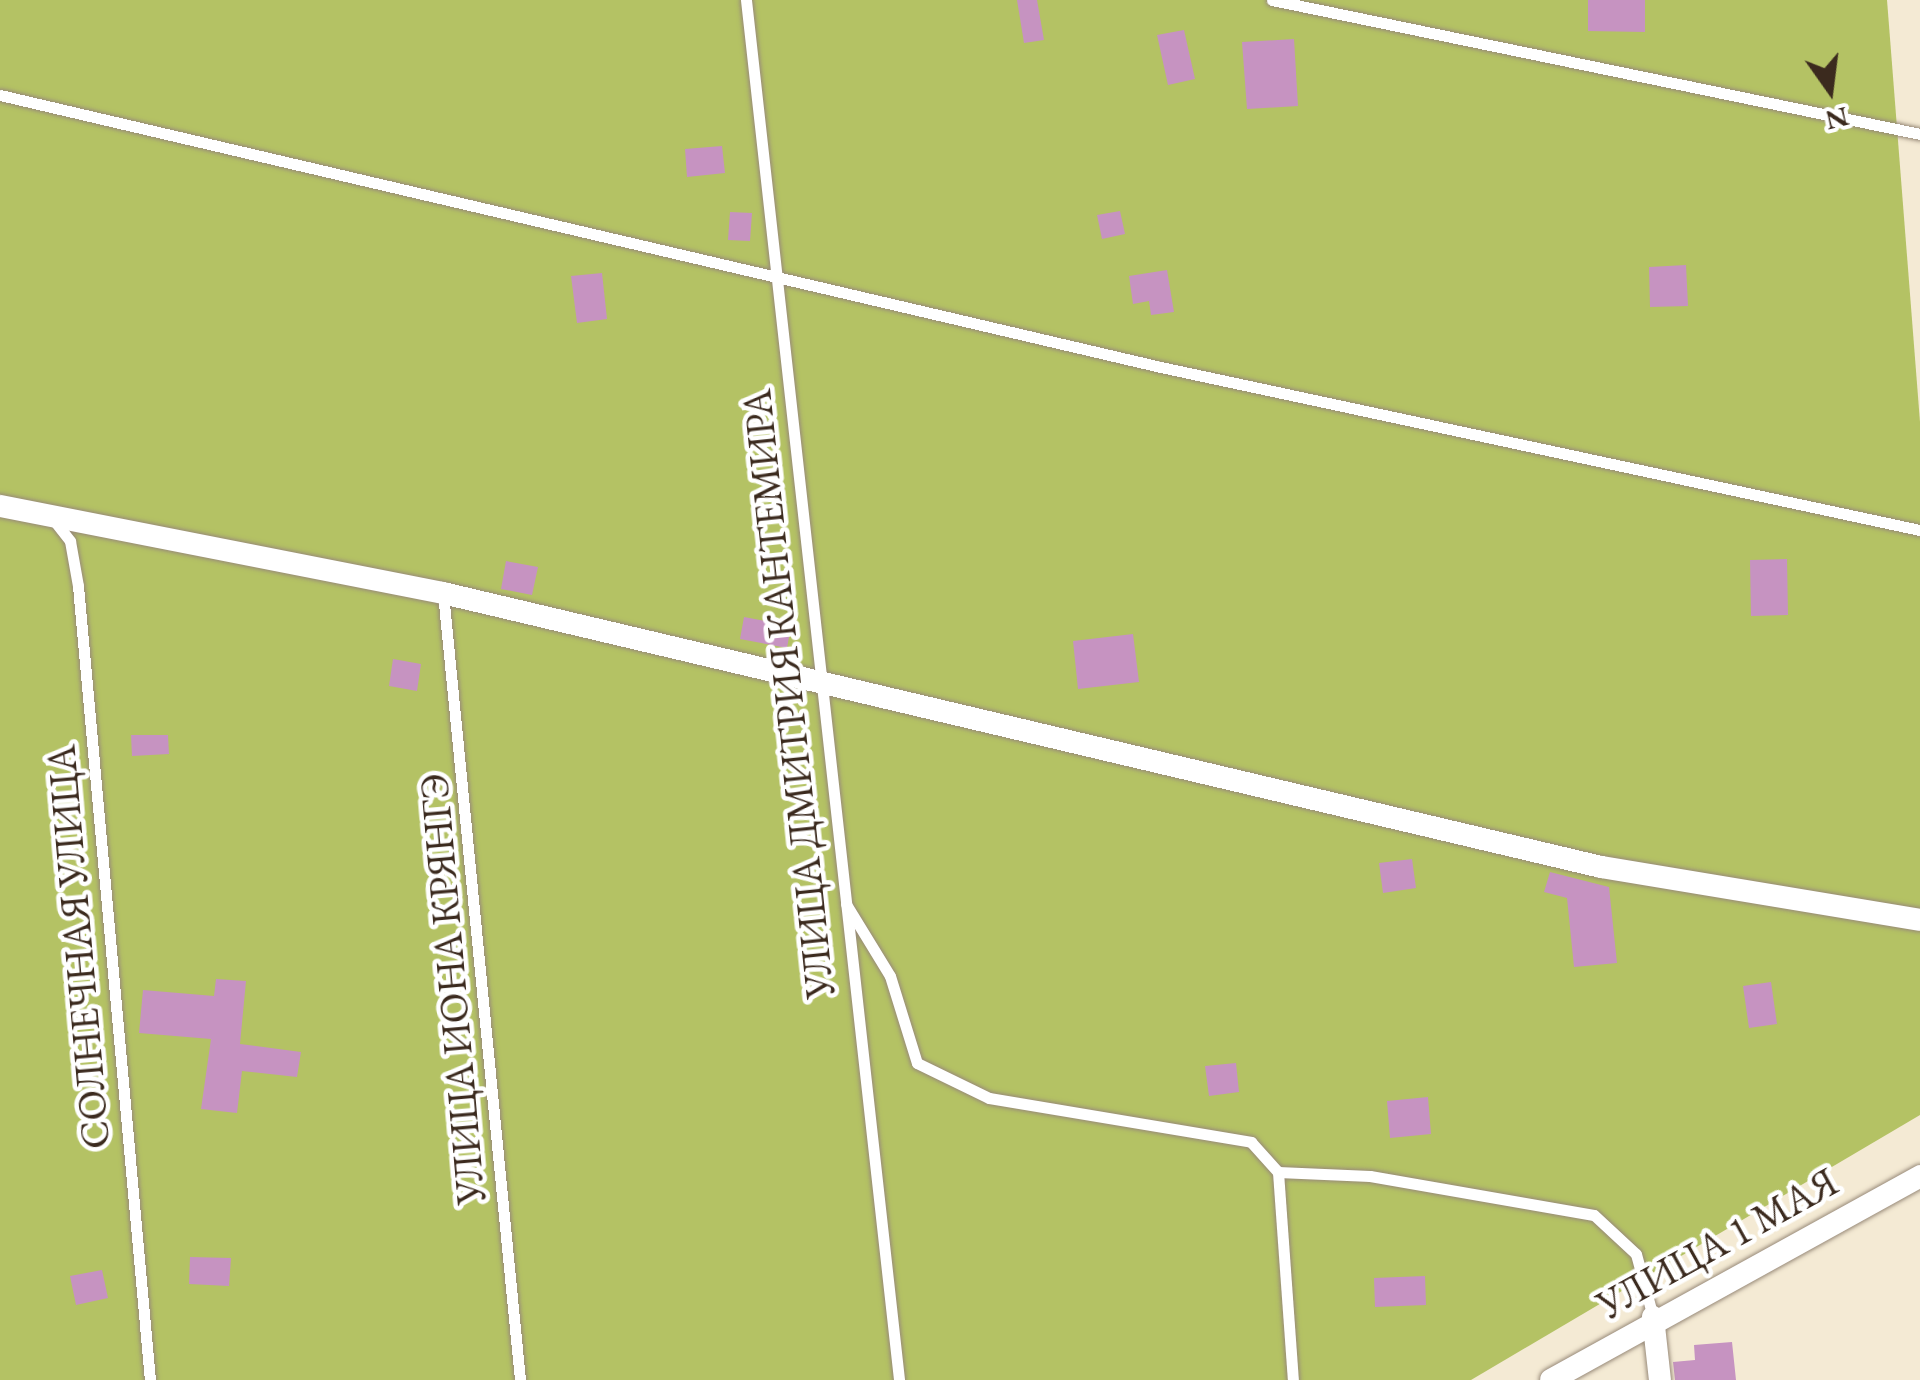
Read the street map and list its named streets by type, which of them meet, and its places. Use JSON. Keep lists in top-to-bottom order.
{
  "streets": {
    "street": ["УЛИЦА 1 МАЯ"],
    "lane": ["УЛИЦА ДМИТРИЯ КАНТЕМИРА", "СОЛНЕЧНАЯ УЛИЦА", "УЛИЦА ИОНА КРЯНГЭ"]
  },
  "north": "bottom"
}
